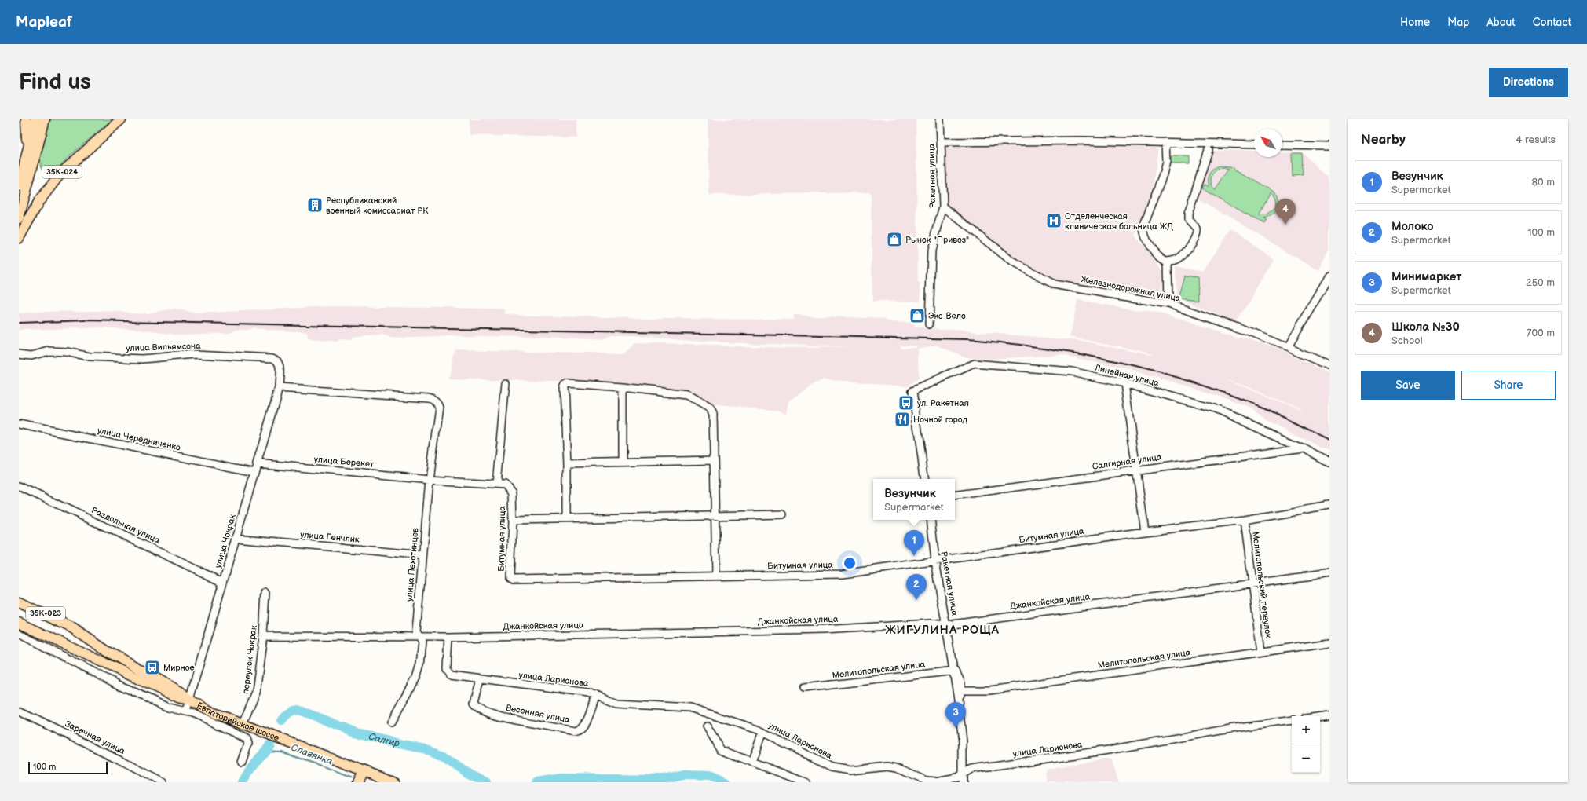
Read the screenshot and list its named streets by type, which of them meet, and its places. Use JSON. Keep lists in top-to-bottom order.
{
  "streets": {
    "main road": ["35К-024", "35К-023", "Евпаторийское шоссе"],
    "street": [
      "Ракетная улица",
      "Железнодорожная улица",
      "улица Вильямсона",
      "Линейная улица",
      "улица Чередниченко",
      "улица Берекет",
      "Салгирная улица",
      "Раздольная улица",
      "Битумная улица",
      "улица Генчлик",
      "улица Чокрак",
      "улица Пехотинцев",
      "Мелитопольский переулок",
      "Джанкойская улица",
      "Мелитопольская улица",
      "переулок Чокрак",
      "улица Ларионова",
      "Весенняя улица",
      "Заречная улица"
    ]
  },
  "crossings": [
    ["Ракетная улица", "Железнодорожная улица"],
    ["Ракетная улица", "Битумная улица"],
    ["Ракетная улица", "Джанкойская улица"],
    ["Ракетная улица", "Мелитопольская улица"],
    ["Ракетная улица", "улица Ларионова"],
    ["улица Вильямсона", "улица Чокрак"],
    ["Линейная улица", "Салгирная улица"],
    ["улица Чередниченко", "улица Чокрак"],
    ["улица Берекет", "Битумная улица"],
    ["улица Берекет", "улица Чокрак"],
    ["улица Берекет", "улица Пехотинцев"],
    ["Раздольная улица", "улица Чокрак"],
    ["Битумная улица", "Мелитопольский переулок"],
    ["улица Генчлик", "улица Чокрак"],
    ["улица Генчлик", "улица Пехотинцев"],
    ["улица Чокрак", "улица Пехотинцев"],
    ["улица Чокрак", "Евпаторийское шоссе"],
    ["улица Пехотинцев", "Джанкойская улица"],
    ["Мелитопольский переулок", "Джанкойская улица"],
    ["Мелитопольский переулок", "Мелитопольская улица"],
    ["Джанкойская улица", "переулок Чокрак"],
    ["Джанкойская улица", "улица Ларионова"],
    ["35К-023", "Евпаторийское шоссе"],
    ["переулок Чокрак", "Евпаторийское шоссе"],
    ["улица Ларионова", "Весенняя улица"]
  ],
  "districts": ["ЖИГУЛИНА РОЩА"],
  "water": ["Салгир", "Славянка"],
  "places": {
    "building": ["Республиканский военный комиссариат РК"],
    "hospital": ["Отделенческая клиническая больница ЖД"],
    "shop": ["Рынок \"Привоз\"", "Экс-Вело"],
    "bus stop": ["ул. Ракетная", "Мирное"],
    "restaurant": ["Ночной город"]
  },
  "scale_bar": "100 m",
  "north": "top left",
  "page": {
    "header": "Mapleaf",
    "nav": [
      "Home",
      "Map",
      "About",
      "Contact"
    ],
    "buttons": [
      "Directions",
      ["Save", "Share"]
    ],
    "title": "Find us",
    "heading": ["Nearby", "4 results"],
    "list": [
      {
        "mark": "1",
        "name": "Везунчик",
        "note": "Supermarket",
        "value": "80 m"
      },
      {
        "mark": "2",
        "name": "Молоко",
        "note": "Supermarket",
        "value": "100 m"
      },
      {
        "mark": "3",
        "name": "Минимаркет",
        "note": "Supermarket",
        "value": "250 m"
      },
      {
        "mark": "4",
        "name": "Школа №30",
        "note": "School",
        "value": "700 m"
      }
    ],
    "pins": [
      "4",
      "1",
      "2",
      "3"
    ],
    "popup": ["Везунчик", "Supermarket"],
    "map_buttons": ["+", "−"],
    "scale": "100 m"
  }
}
